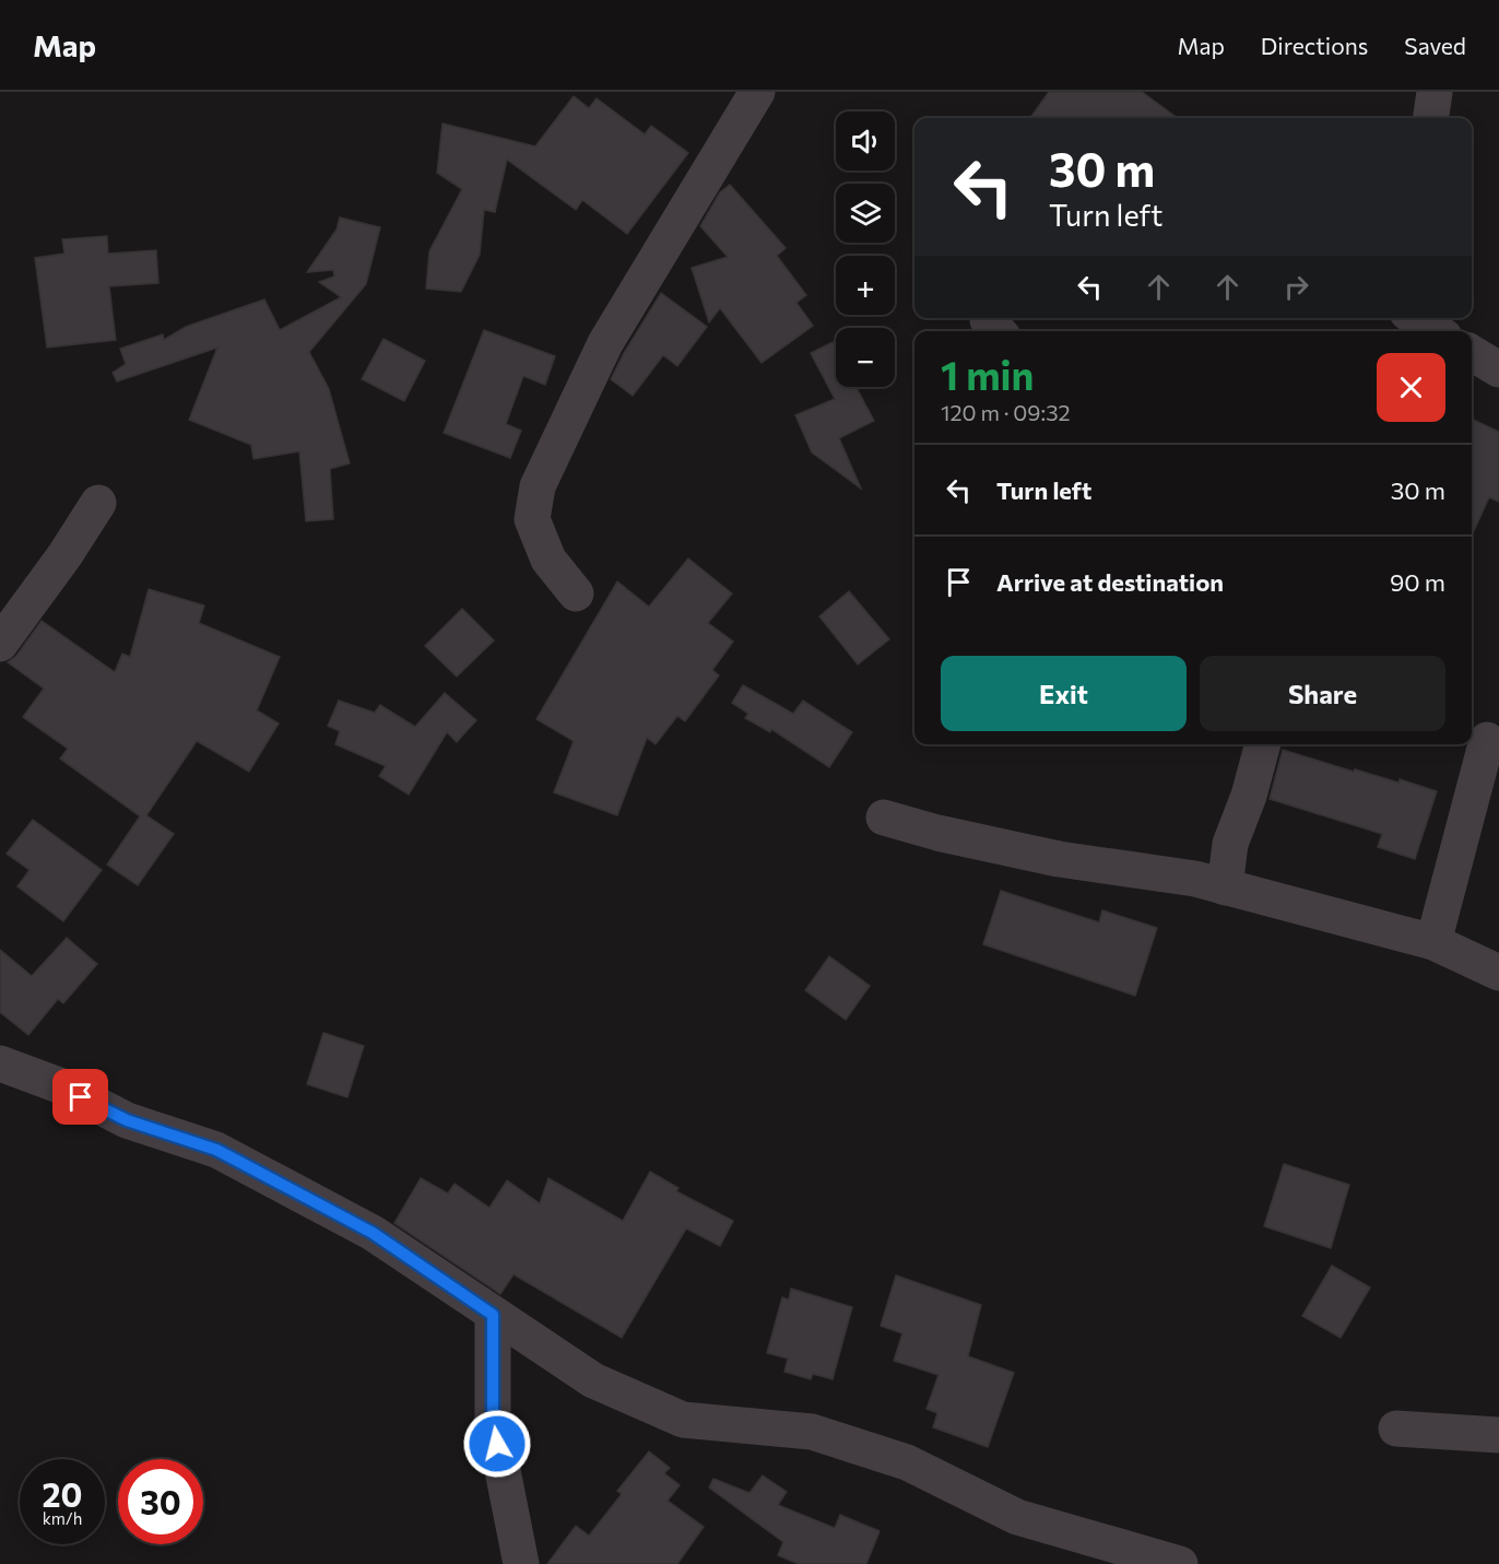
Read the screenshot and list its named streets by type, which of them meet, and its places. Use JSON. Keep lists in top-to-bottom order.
{
  "page": {
    "header": "Map",
    "nav": ["Map", "Directions", "Saved"],
    "map_buttons": ["+", "−"],
    "turn": ["30 m", "Turn left"],
    "heading": ["1 min", "120 m · 09:32"],
    "list": [
      {
        "name": "Turn left",
        "value": "30 m"
      },
      {
        "name": "Arrive at destination",
        "value": "90 m"
      }
    ],
    "buttons": ["Exit", "Share"],
    "speed": "20 km/h",
    "limit": "30"
  }
}
